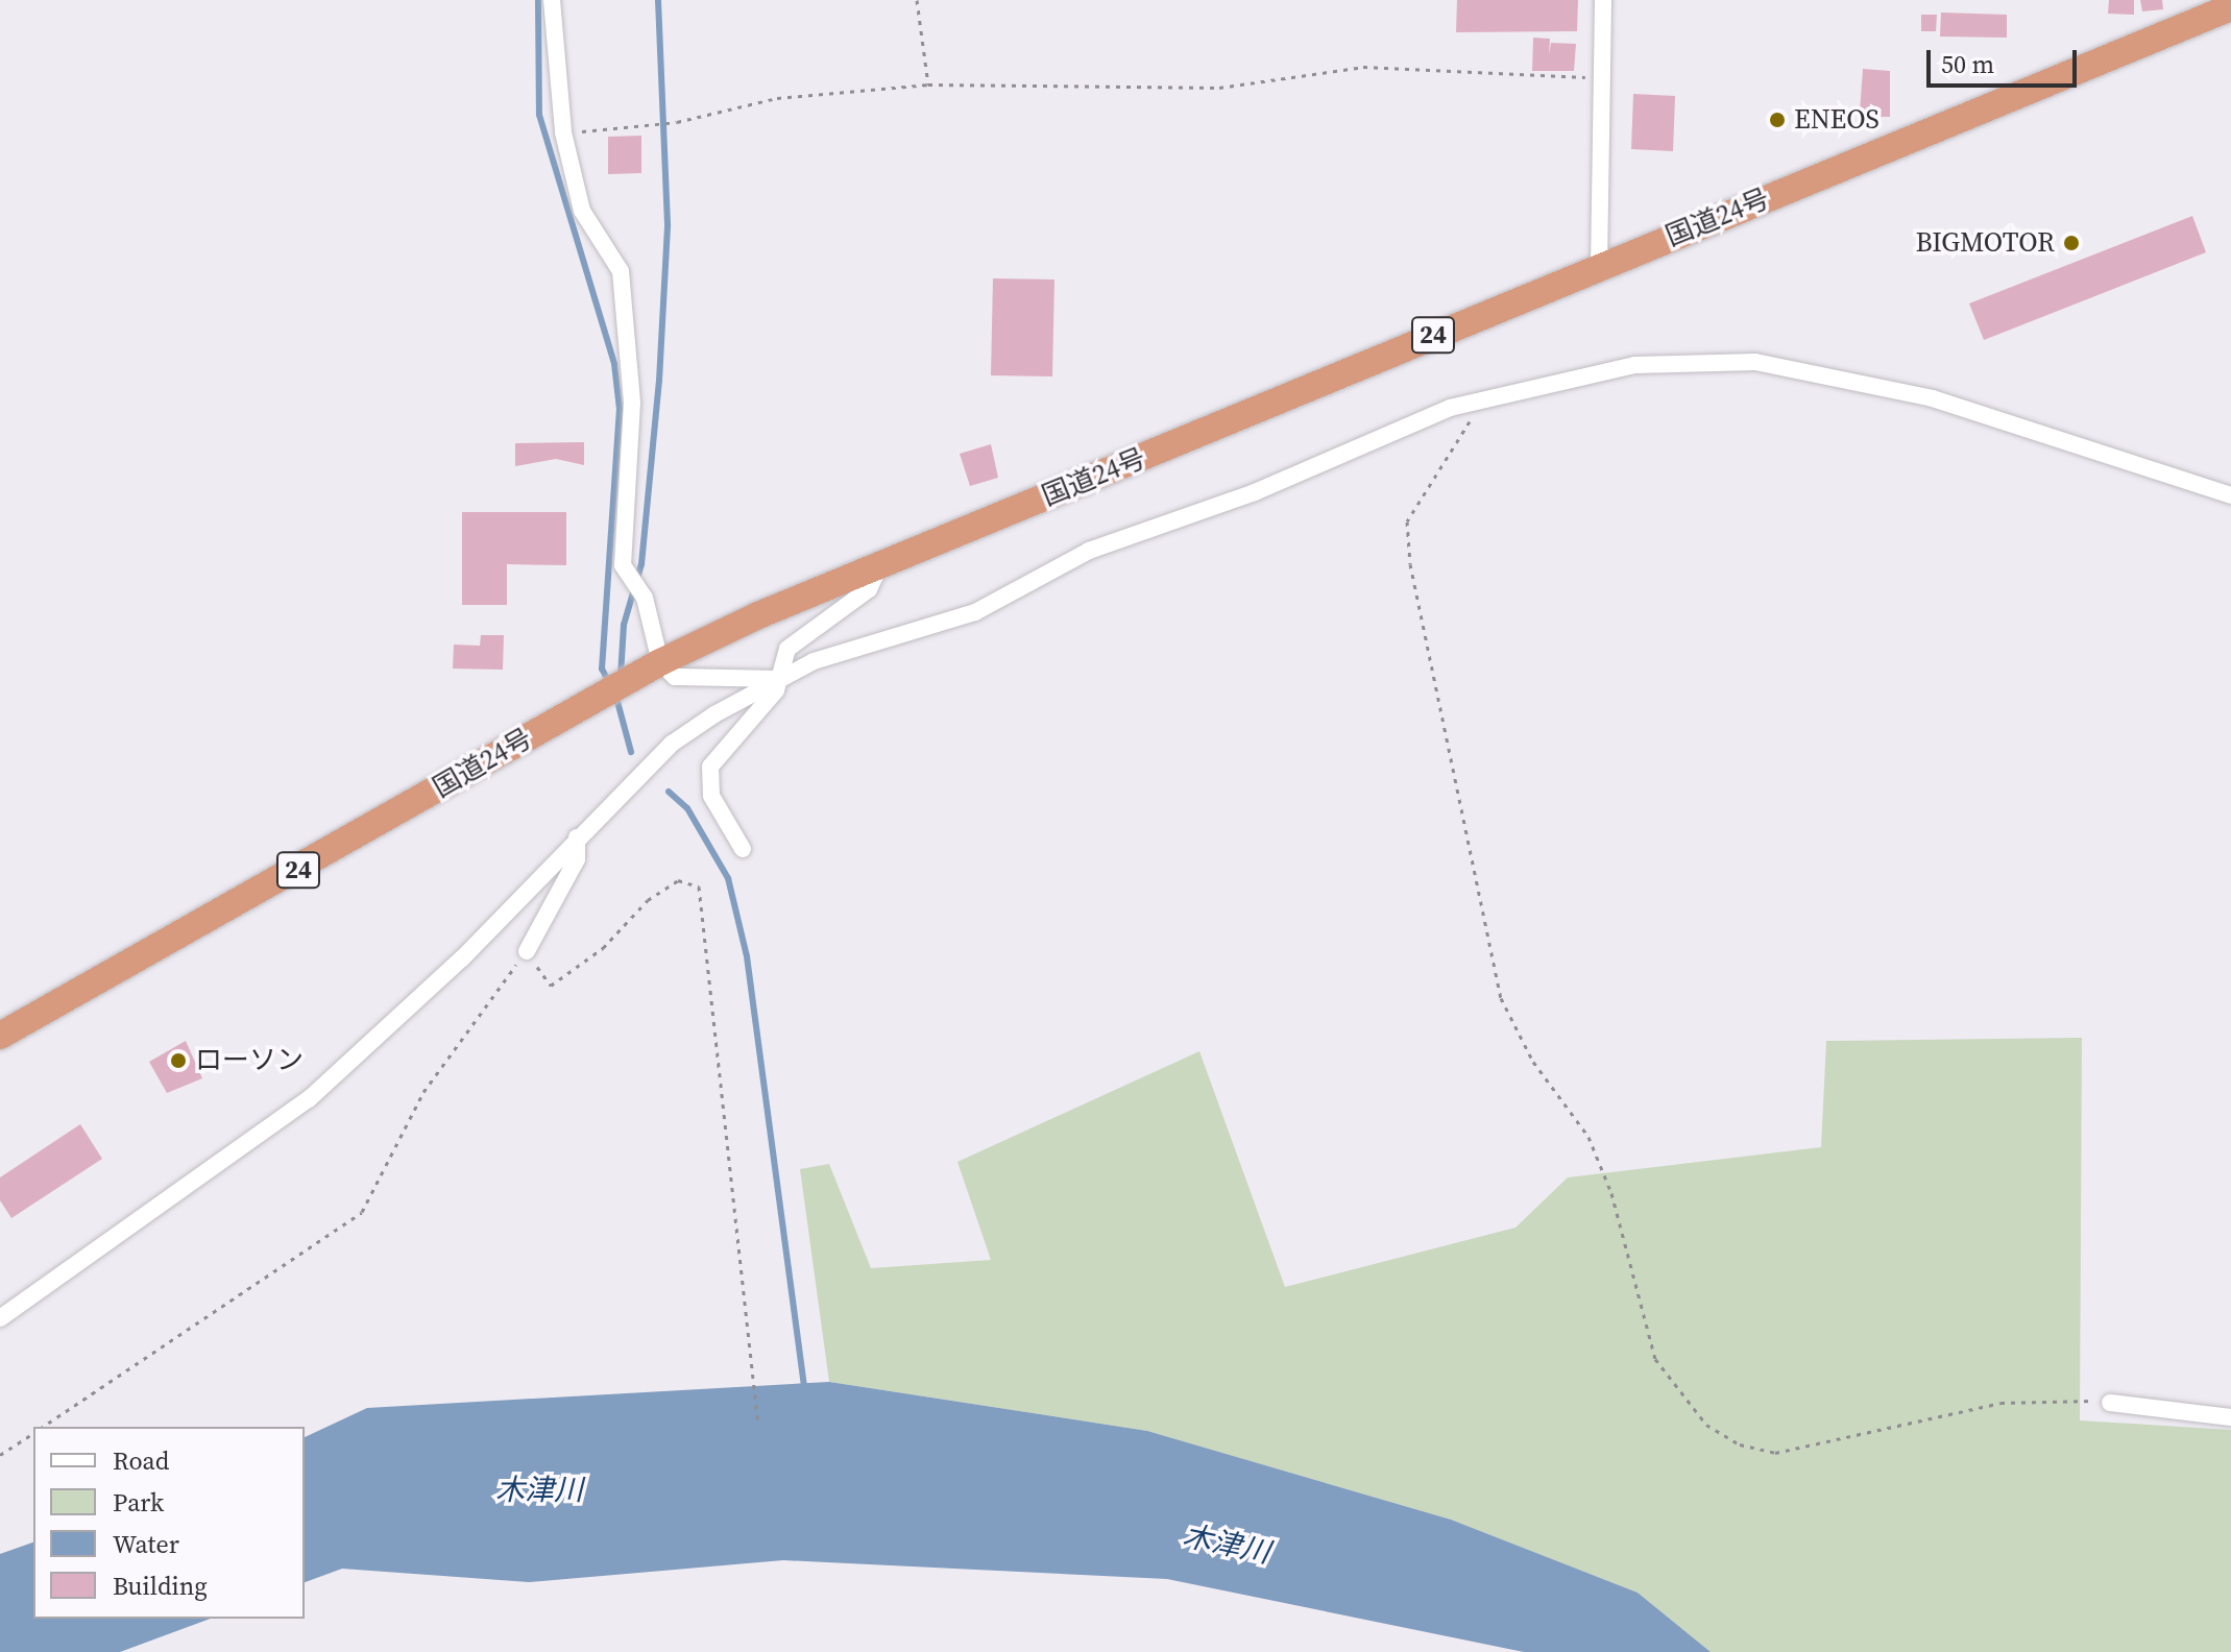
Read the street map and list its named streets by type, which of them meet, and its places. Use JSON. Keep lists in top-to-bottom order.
{
  "streets": {
    "highway": ["国道24号", "24"]
  },
  "water": ["木津川"],
  "places": ["ENEOS", "BIGMOTOR", "ローソン"],
  "legend": [
    "Road",
    "Park",
    "Water",
    "Building"
  ],
  "scale_bar": "50 m"
}
